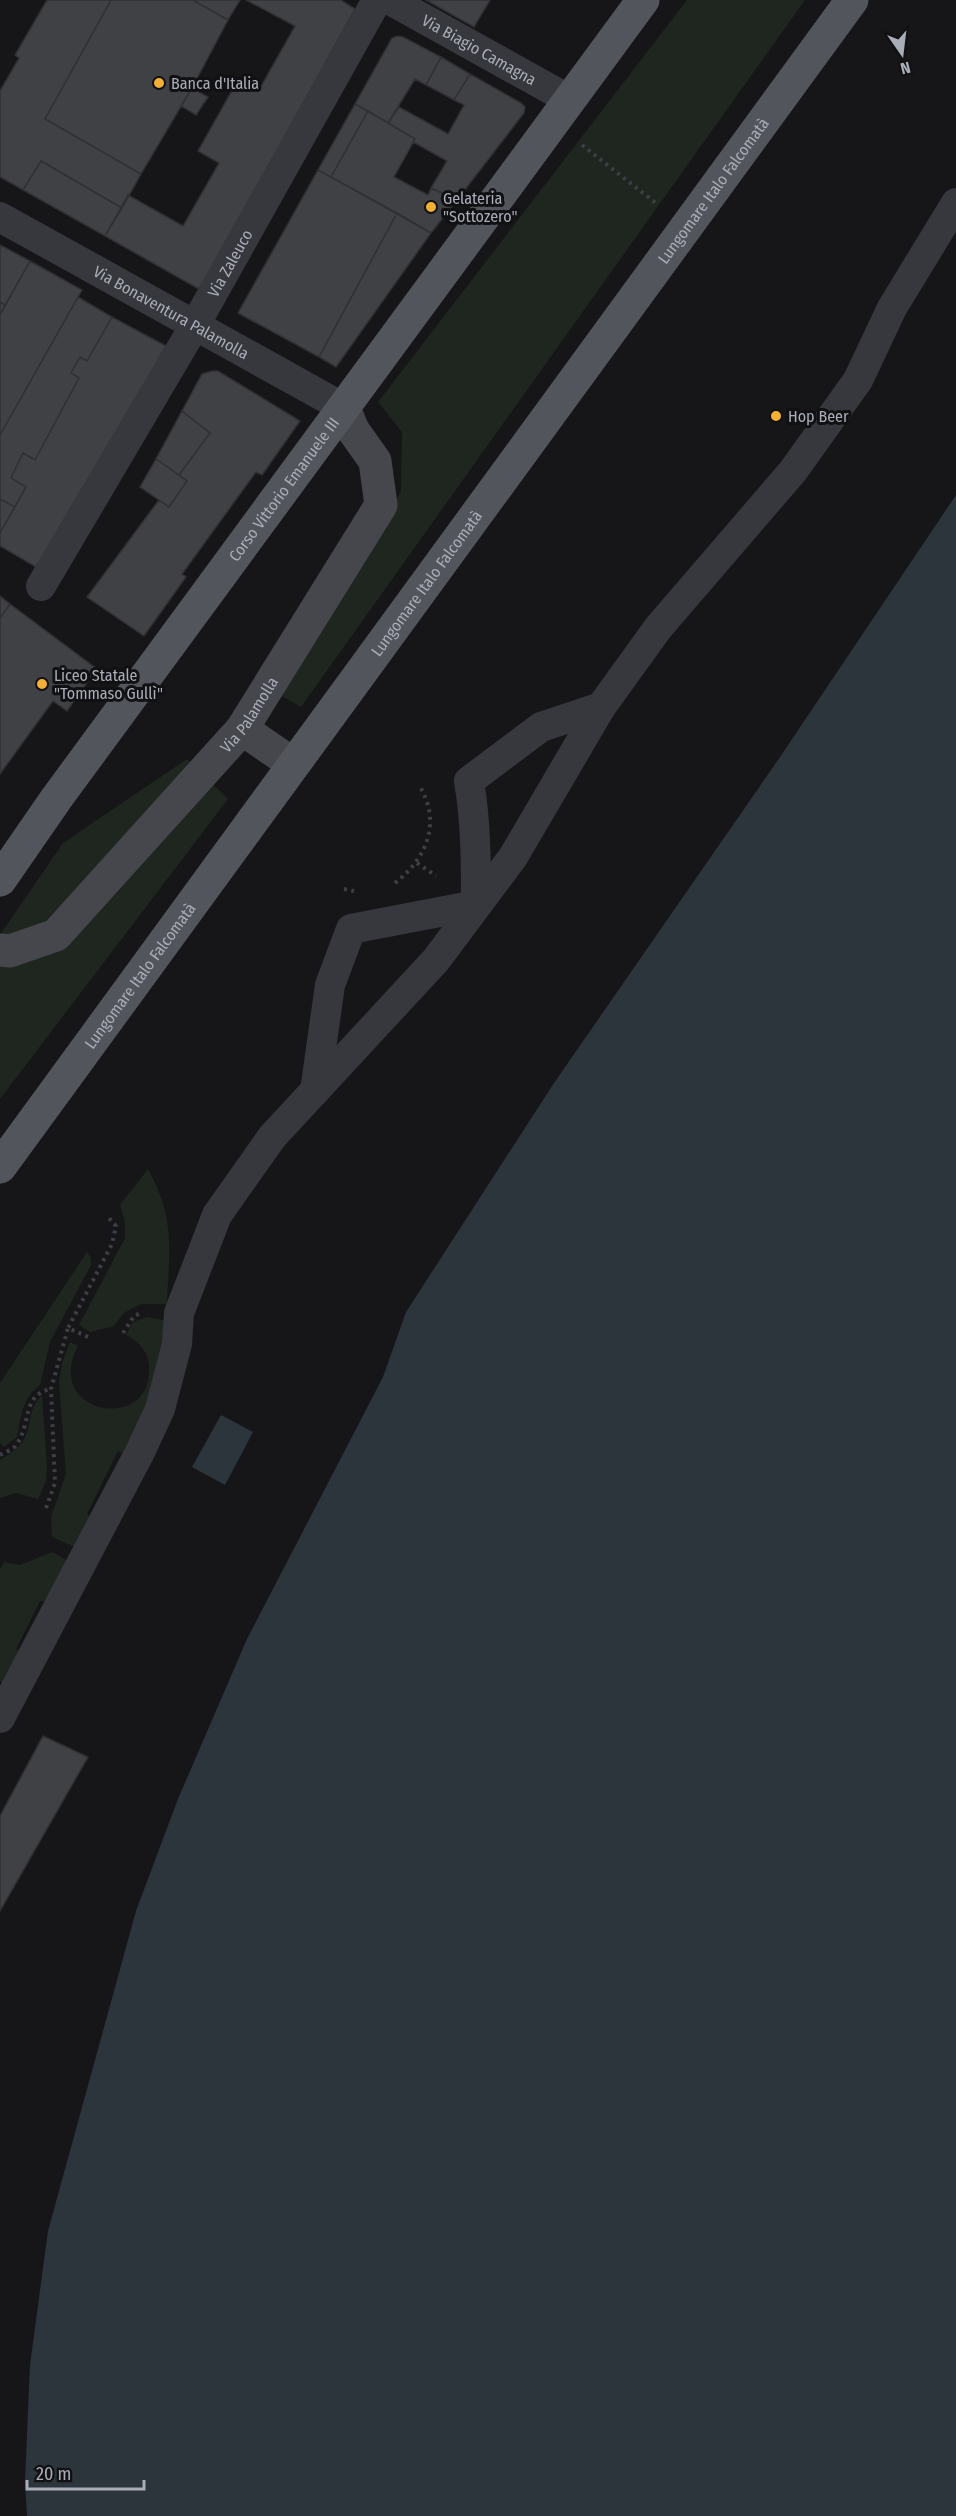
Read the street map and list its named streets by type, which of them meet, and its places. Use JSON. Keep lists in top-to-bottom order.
{
  "streets": {
    "main road": ["Lungomare Italo Falcomatà", "Corso Vittorio Emanuele III"],
    "street": [
      "Via Biagio Camagna",
      "Via Zaleuco",
      "Via Bonaventura Palamolla",
      "Via Palamolla"
    ]
  },
  "crossings": [
    ["Via Biagio Camagna", "Corso Vittorio Emanuele III"],
    ["Via Zaleuco", "Via Bonaventura Palamolla"],
    ["Via Bonaventura Palamolla", "Corso Vittorio Emanuele III"],
    ["Via Bonaventura Palamolla", "Via Palamolla"],
    ["Corso Vittorio Emanuele III", "Via Palamolla"]
  ],
  "places": [
    "Banca d'Italia",
    "Gelateria \"Sottozero\"",
    "Hop Beer",
    "Liceo Statale \"Tommaso Gullì\""
  ],
  "scale_bar": "20 m",
  "north": "bottom"
}
